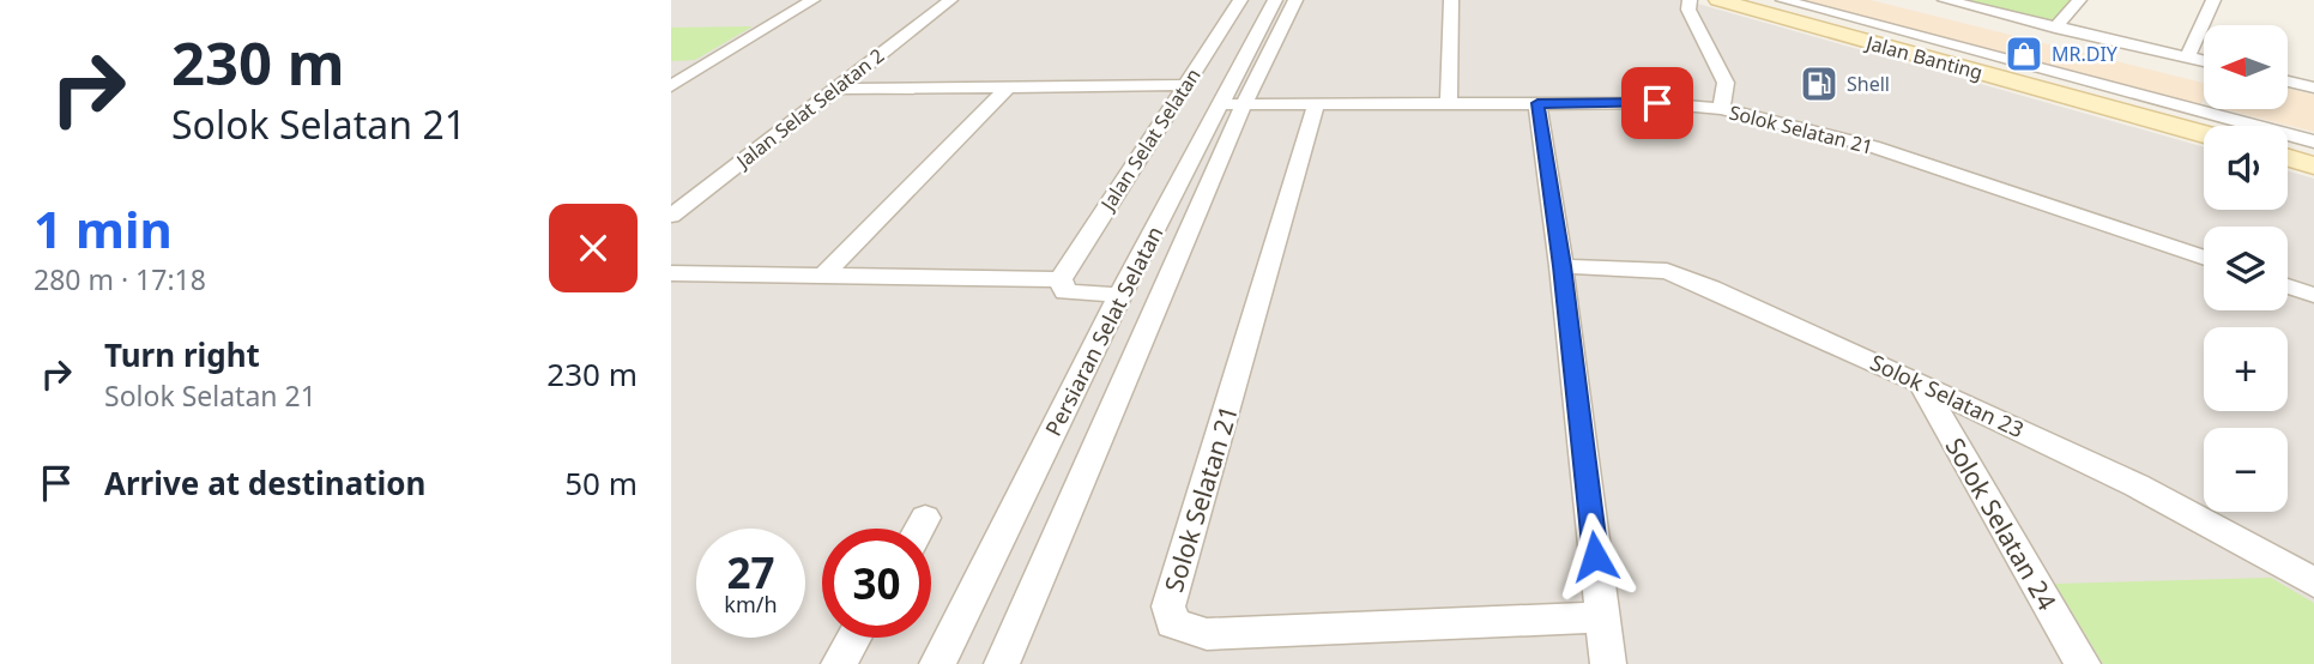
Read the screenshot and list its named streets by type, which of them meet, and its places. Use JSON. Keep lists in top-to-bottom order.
{
  "streets": {
    "main road": ["Jalan Banting"],
    "street": [
      "Jalan Selat Selatan 2",
      "Solok Selatan 21",
      "Jalan Selat Selatan",
      "Persiaran Selat Selatan",
      "Solok Selatan 23",
      "Solok Selatan 24"
    ]
  },
  "crossings": [
    ["Solok Selatan 21", "Persiaran Selat Selatan"],
    ["Solok Selatan 23", "Solok Selatan 24"]
  ],
  "places": {
    "shop": ["MR.DIY"],
    "fuel station": ["Shell"]
  },
  "north": "left",
  "page": {
    "turn": ["230 m", "Solok Selatan 21"],
    "map_buttons": ["+", "−"],
    "heading": ["1 min", "280 m · 17:18"],
    "list": [
      {
        "name": "Turn right",
        "note": "Solok Selatan 21",
        "value": "230 m"
      },
      {
        "name": "Arrive at destination",
        "value": "50 m"
      }
    ],
    "speed": "27 km/h",
    "limit": "30"
  }
}
